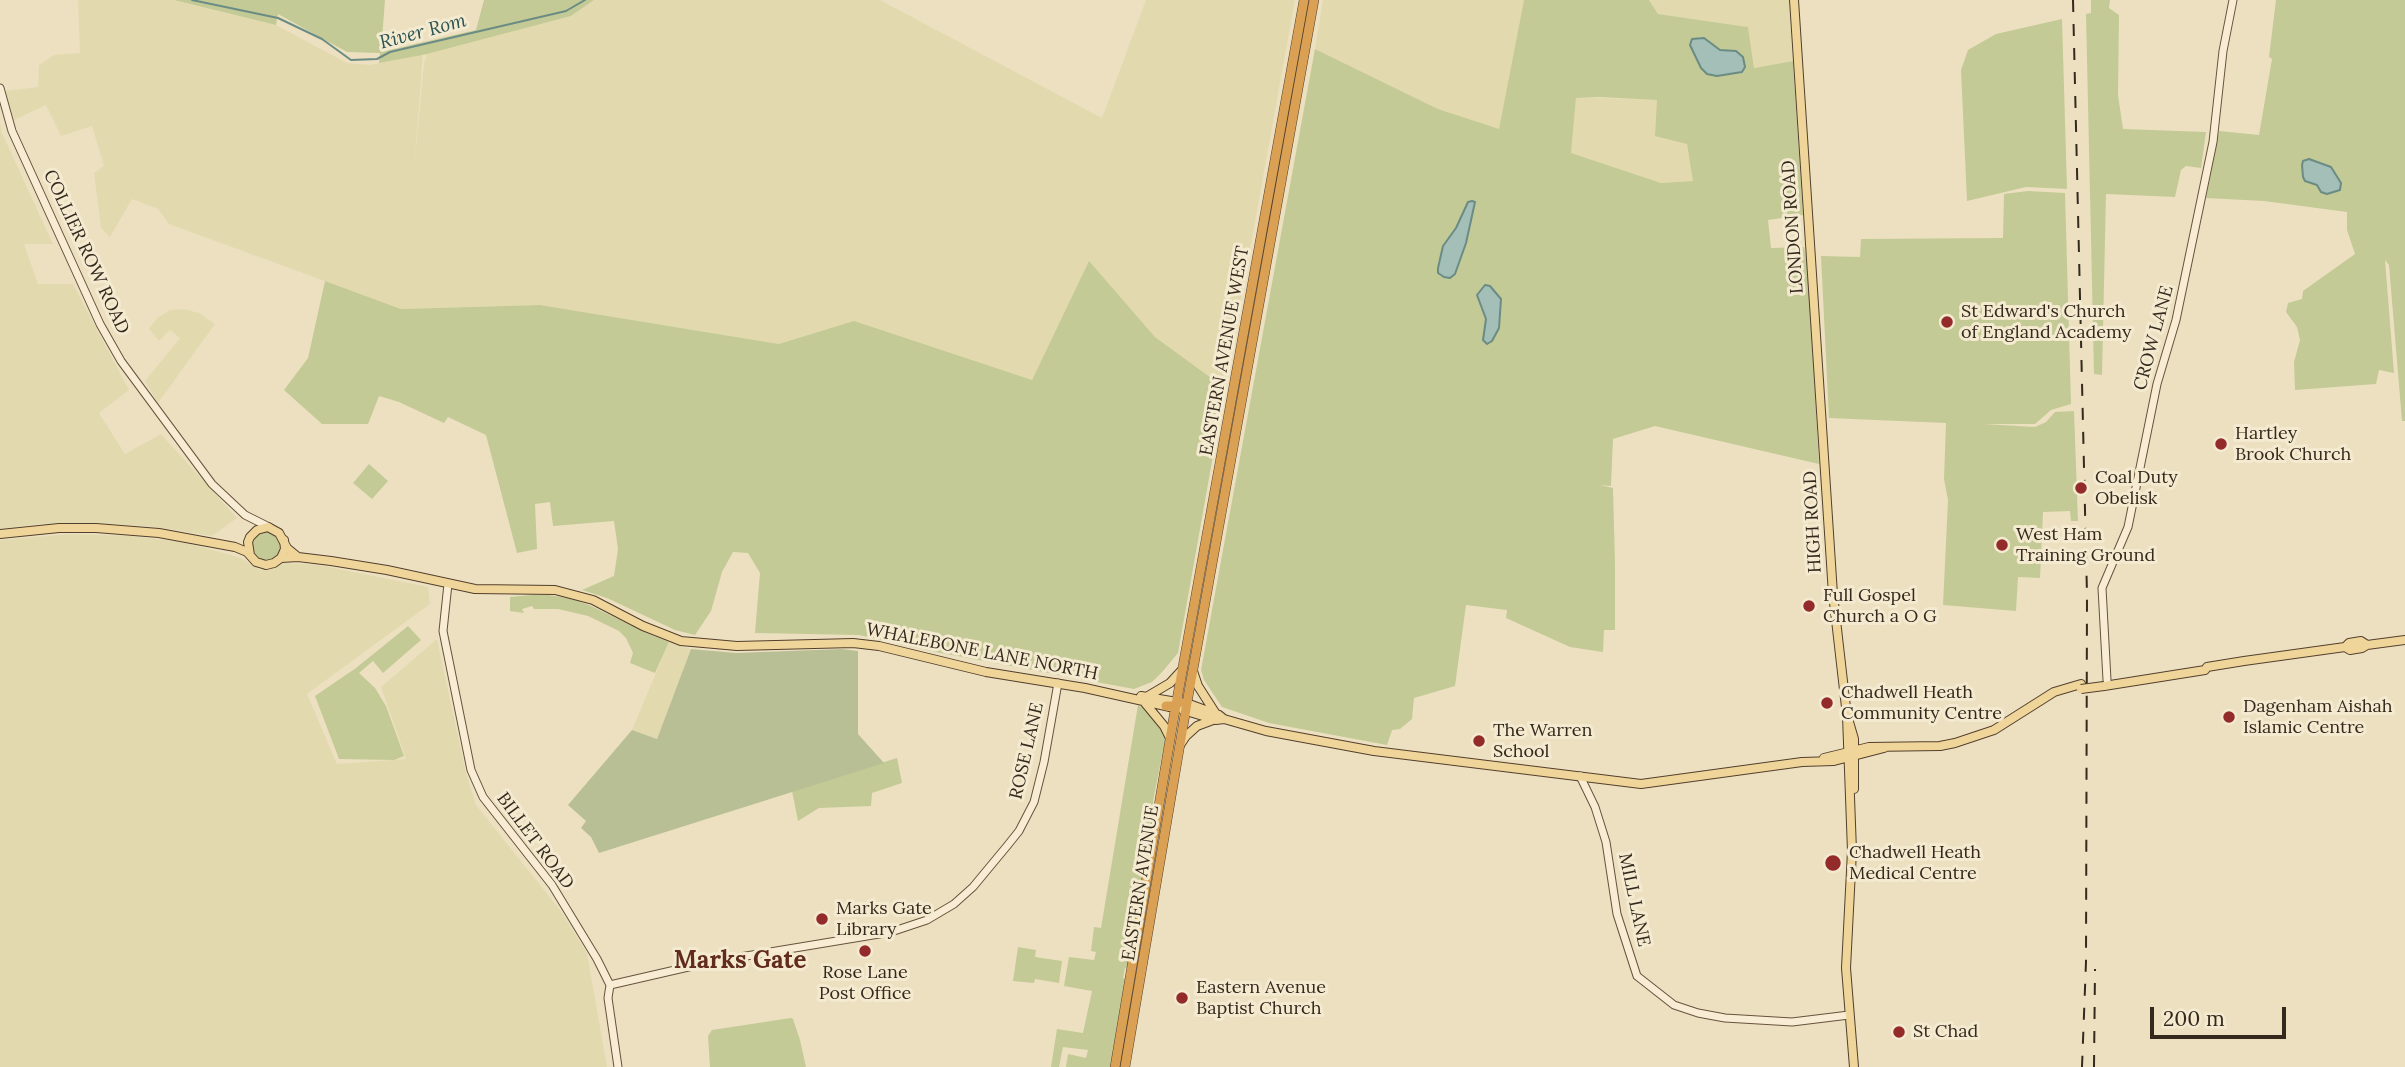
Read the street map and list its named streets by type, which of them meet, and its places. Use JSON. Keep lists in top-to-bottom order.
{
  "streets": {
    "highway": ["EASTERN AVENUE WEST", "EASTERN AVENUE"],
    "main road": ["LONDON ROAD", "HIGH ROAD", "WHALEBONE LANE NORTH"],
    "street": [
      "COLLIER ROW ROAD",
      "CROW LANE",
      "ROSE LANE",
      "BILLET ROAD",
      "MILL LANE"
    ]
  },
  "crossings": [
    ["LONDON ROAD", "HIGH ROAD"],
    ["COLLIER ROW ROAD", "WHALEBONE LANE NORTH"],
    ["CROW LANE", "WHALEBONE LANE NORTH"],
    ["EASTERN AVENUE WEST", "WHALEBONE LANE NORTH"],
    ["EASTERN AVENUE WEST", "EASTERN AVENUE"],
    ["HIGH ROAD", "WHALEBONE LANE NORTH"],
    ["HIGH ROAD", "MILL LANE"],
    ["WHALEBONE LANE NORTH", "ROSE LANE"],
    ["WHALEBONE LANE NORTH", "BILLET ROAD"],
    ["WHALEBONE LANE NORTH", "EASTERN AVENUE"],
    ["WHALEBONE LANE NORTH", "MILL LANE"],
    ["ROSE LANE", "BILLET ROAD"]
  ],
  "districts": ["Marks Gate"],
  "water": ["River Rom"],
  "places": [
    "St Edward's Church of England Academy",
    "Hartley Brook Church",
    "Coal Duty Obelisk",
    "West Ham Training Ground",
    "Full Gospel Church a O G",
    "Chadwell Heath Community Centre",
    "Dagenham Aishah Islamic Centre",
    "The Warren School",
    "Chadwell Heath Medical Centre",
    "Marks Gate Library",
    "Rose Lane Post Office",
    "Eastern Avenue Baptist Church",
    "St Chad"
  ],
  "scale_bar": "200 m"
}
